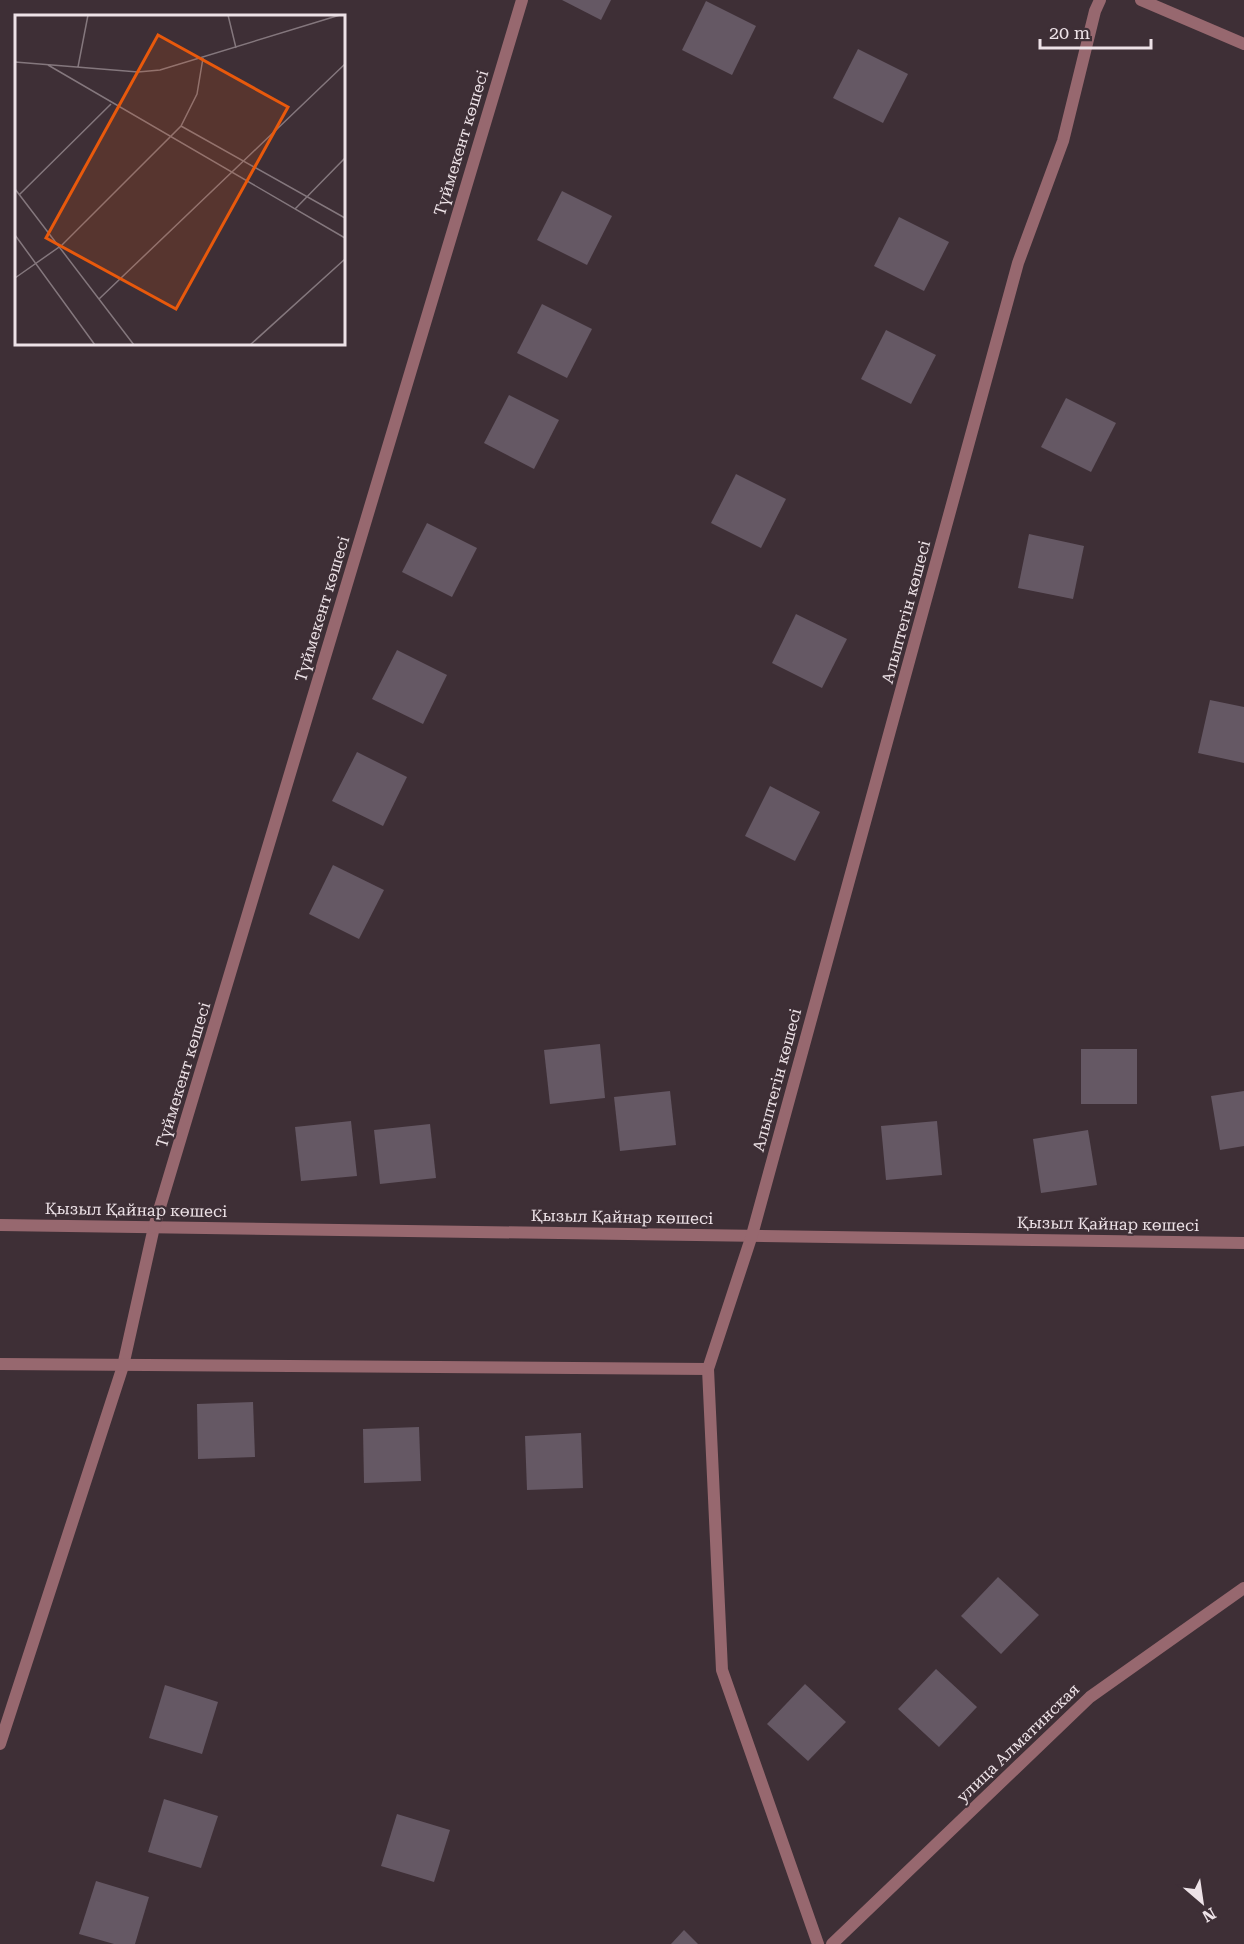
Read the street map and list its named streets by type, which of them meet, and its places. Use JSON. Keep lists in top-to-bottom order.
{
  "streets": {
    "street": [
      "Түймекент көшесі",
      "Алыптегін көшесі",
      "Қызыл Қайнар көшесі",
      "улица Алматинская"
    ]
  },
  "crossings": [
    ["Түймекент көшесі", "Қызыл Қайнар көшесі"],
    ["Алыптегін көшесі", "Қызыл Қайнар көшесі"]
  ],
  "scale_bar": "20 m",
  "north": "bottom right"
}
